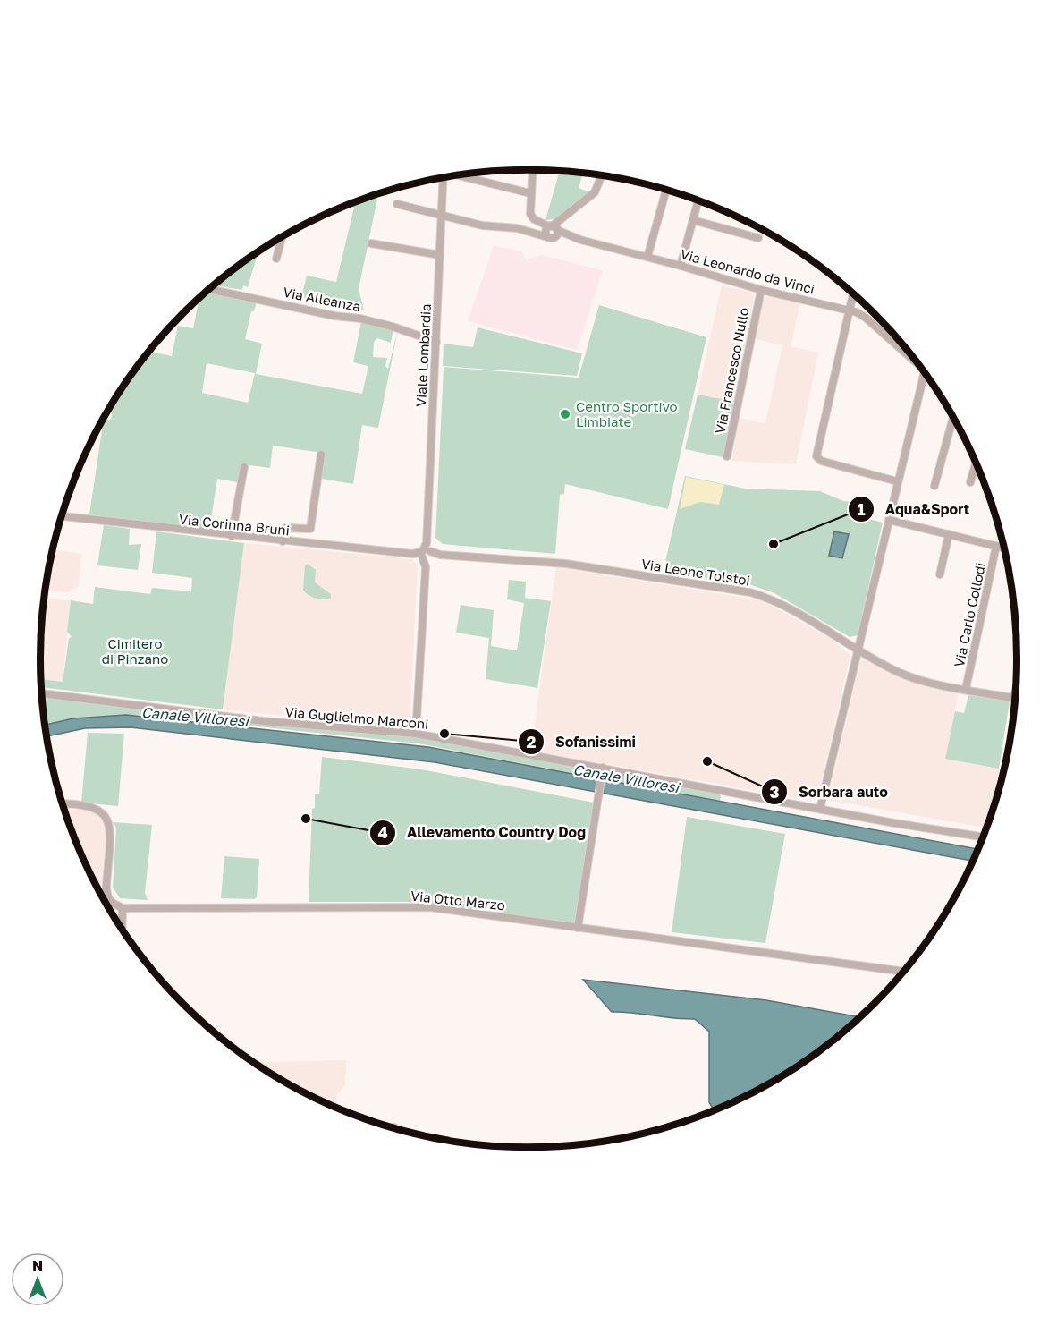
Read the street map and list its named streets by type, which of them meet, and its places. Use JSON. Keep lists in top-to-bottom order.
{
  "streets": {
    "street": [
      "Via Leonardo da Vinci",
      "Via Alleanza",
      "Viale Lombardia",
      "Via Francesco Nullo",
      "Via Corinna Bruni",
      "Via Leone Tolstoi",
      "Via Carlo Collodi",
      "Via Guglielmo Marconi",
      "Via Otto Marzo"
    ]
  },
  "crossings": [
    ["Via Leonardo da Vinci", "Viale Lombardia"],
    ["Via Leonardo da Vinci", "Via Francesco Nullo"],
    ["Via Alleanza", "Viale Lombardia"],
    ["Viale Lombardia", "Via Corinna Bruni"],
    ["Viale Lombardia", "Via Leone Tolstoi"],
    ["Viale Lombardia", "Via Guglielmo Marconi"],
    ["Via Corinna Bruni", "Via Leone Tolstoi"],
    ["Via Leone Tolstoi", "Via Carlo Collodi"]
  ],
  "water": ["Canale Villoresi"],
  "parks": ["Cimitero di Pinzano"],
  "places": [
    "Centro Sportivo Limbiate",
    "Aqua&Sport",
    "Sofanissimi",
    "Sorbara auto",
    "Allevamento Country Dog"
  ],
  "north": "top"
}
